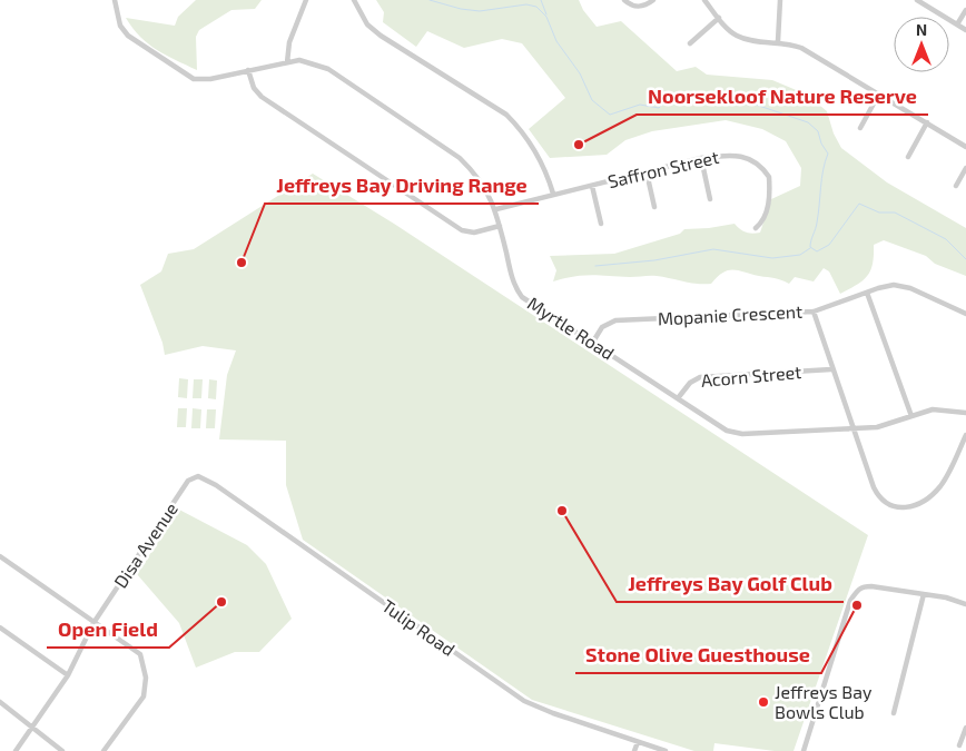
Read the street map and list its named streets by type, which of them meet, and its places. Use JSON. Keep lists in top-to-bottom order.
{
  "streets": {
    "street": [
      "Saffron Street",
      "Mopanie Crescent",
      "Myrtle Road",
      "Acorn Street",
      "Disa Avenue",
      "Tulip Road"
    ]
  },
  "crossings": [
    ["Saffron Street", "Myrtle Road"],
    ["Mopanie Crescent", "Myrtle Road"],
    ["Myrtle Road", "Acorn Street"],
    ["Disa Avenue", "Tulip Road"]
  ],
  "places": [
    "Noorsekloof Nature Reserve",
    "Jeffreys Bay Driving Range",
    "Jeffreys Bay Golf Club",
    "Open Field",
    "Stone Olive Guesthouse",
    "Jeffreys Bay Bowls Club"
  ],
  "north": "top"
}
